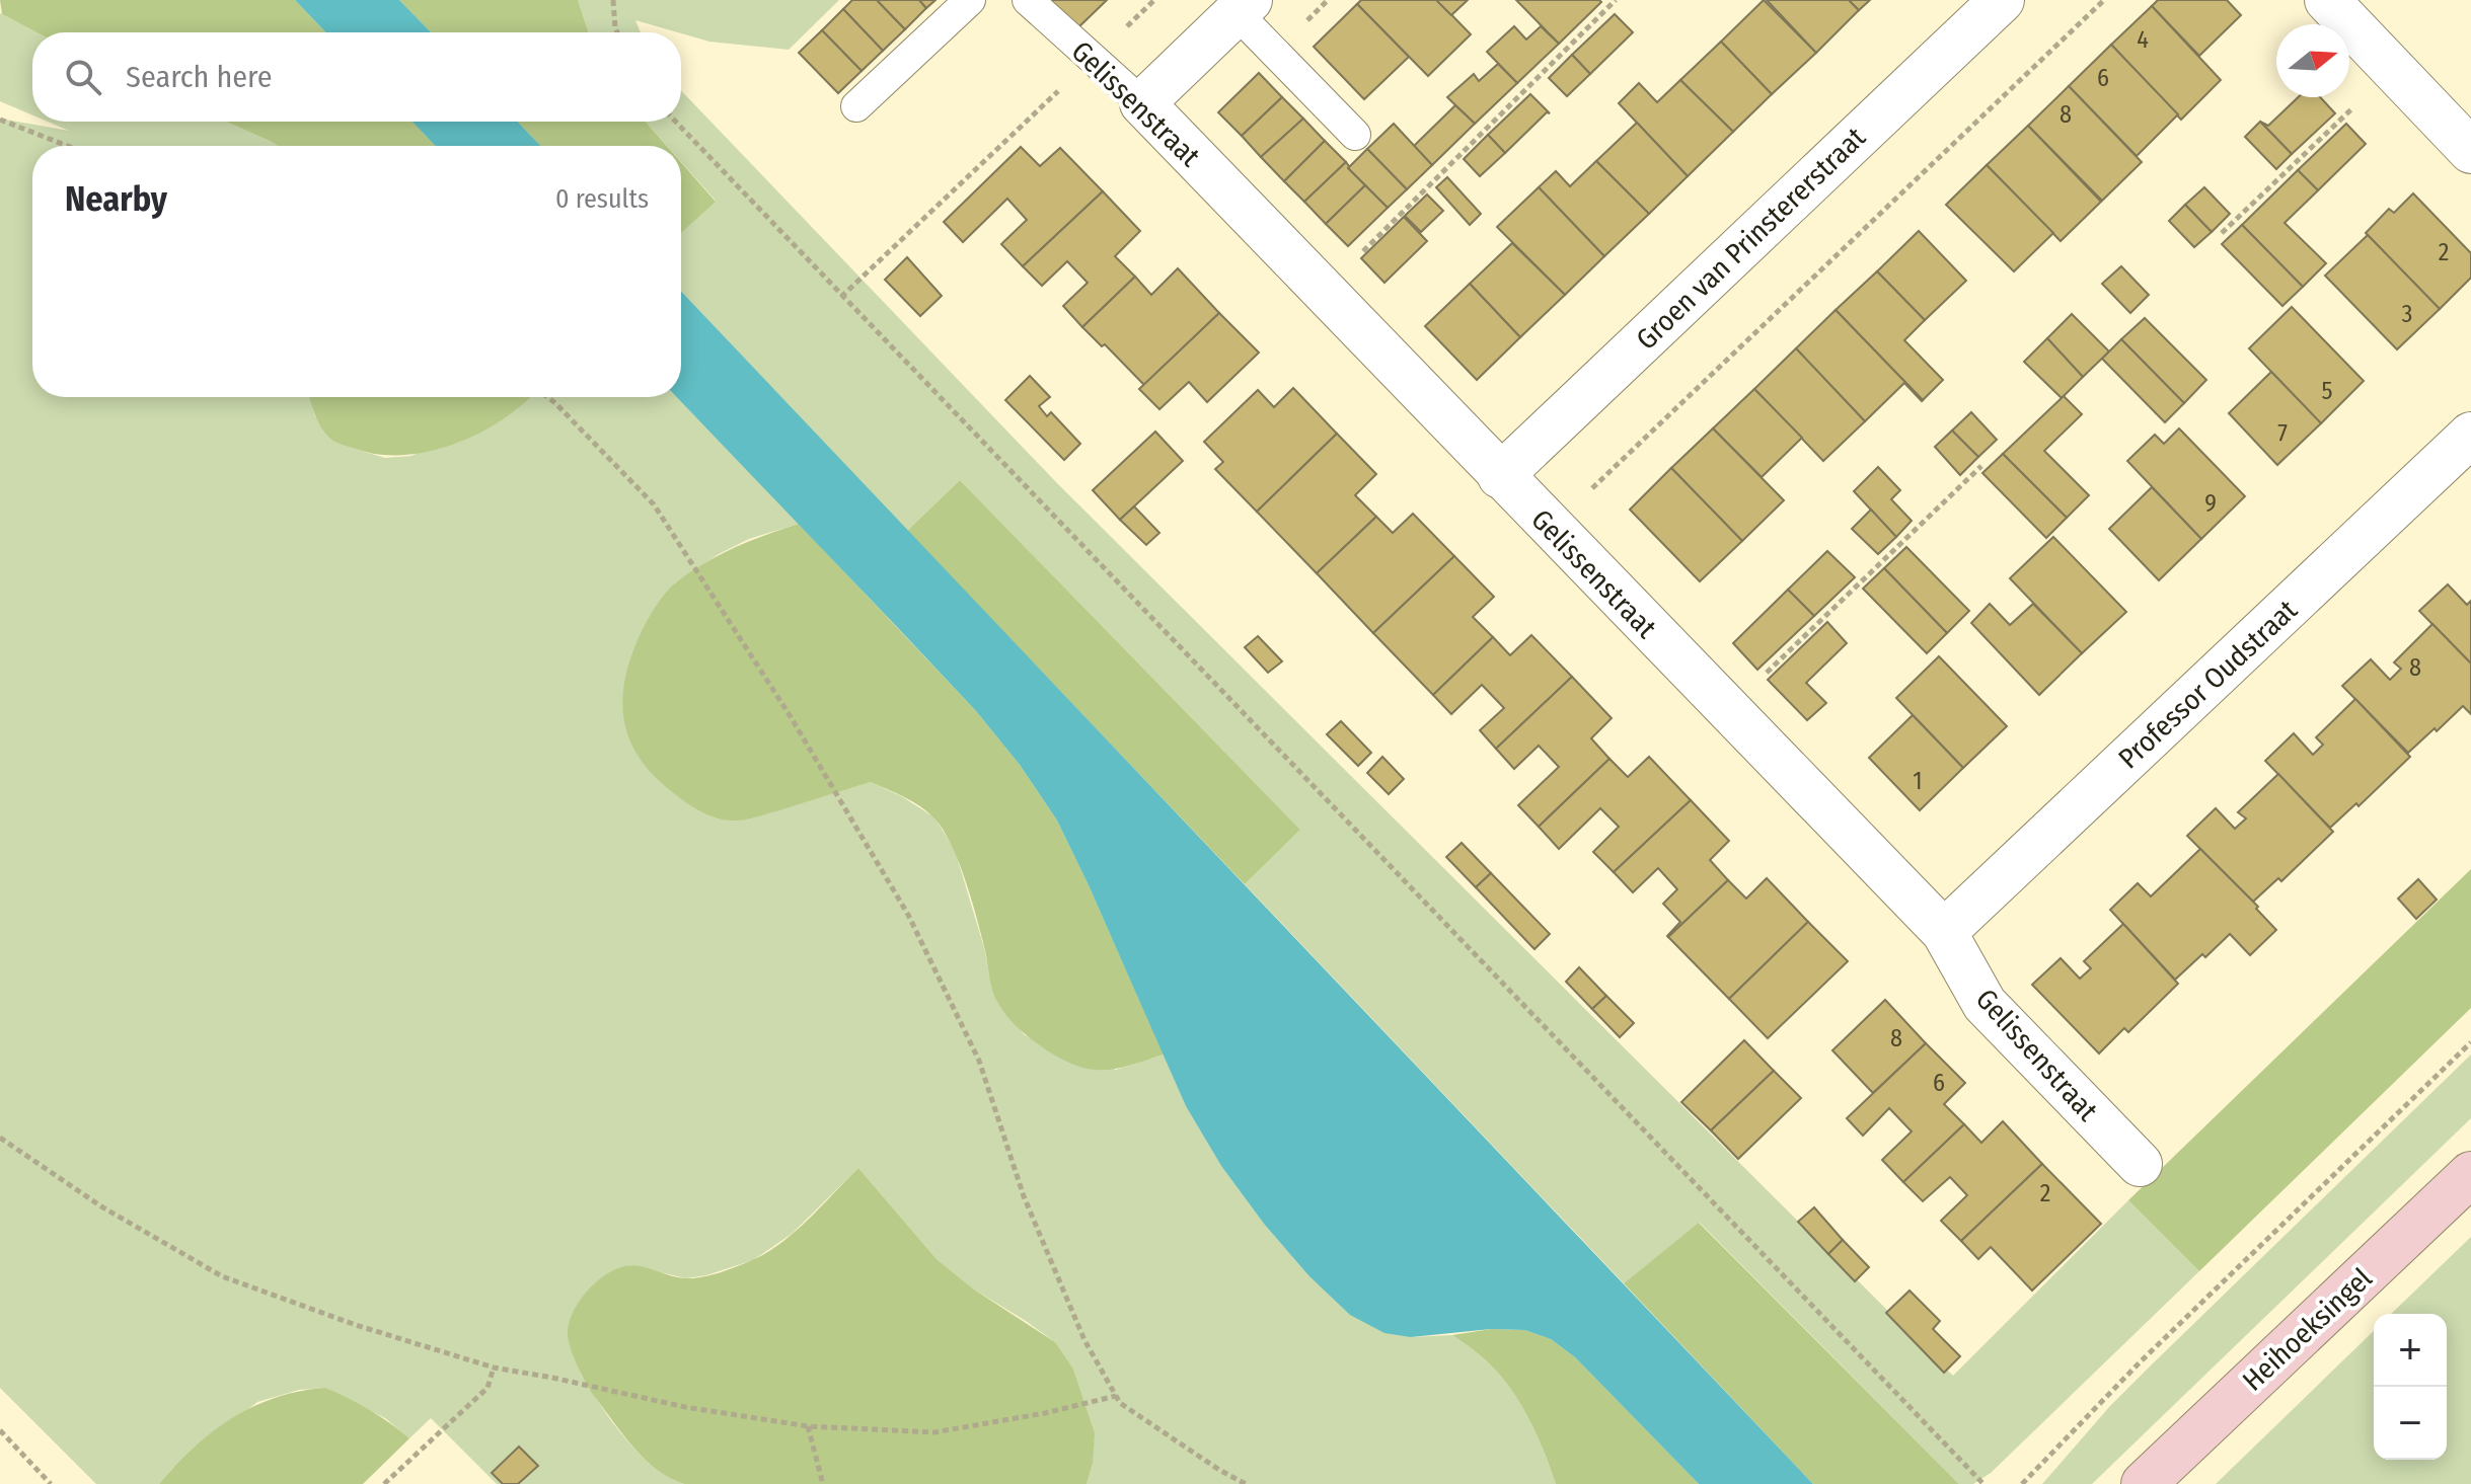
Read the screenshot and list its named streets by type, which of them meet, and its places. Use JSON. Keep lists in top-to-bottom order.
{
  "streets": {
    "street": [
      "Gelissenstraat",
      "Groen van Prinstererstraat",
      "Professor Oudstraat",
      "Heihoeksingel"
    ]
  },
  "crossings": [
    ["Gelissenstraat", "Groen van Prinstererstraat"],
    ["Gelissenstraat", "Professor Oudstraat"]
  ],
  "house_numbers": [
    "4",
    "6",
    "8",
    "2",
    "3",
    "5",
    "7",
    "9",
    "8",
    "1",
    "8",
    "6",
    "2"
  ],
  "north": "right",
  "page": {
    "search": "Search here",
    "heading": ["Nearby", "0 results"],
    "map_buttons": ["+", "−"]
  }
}
